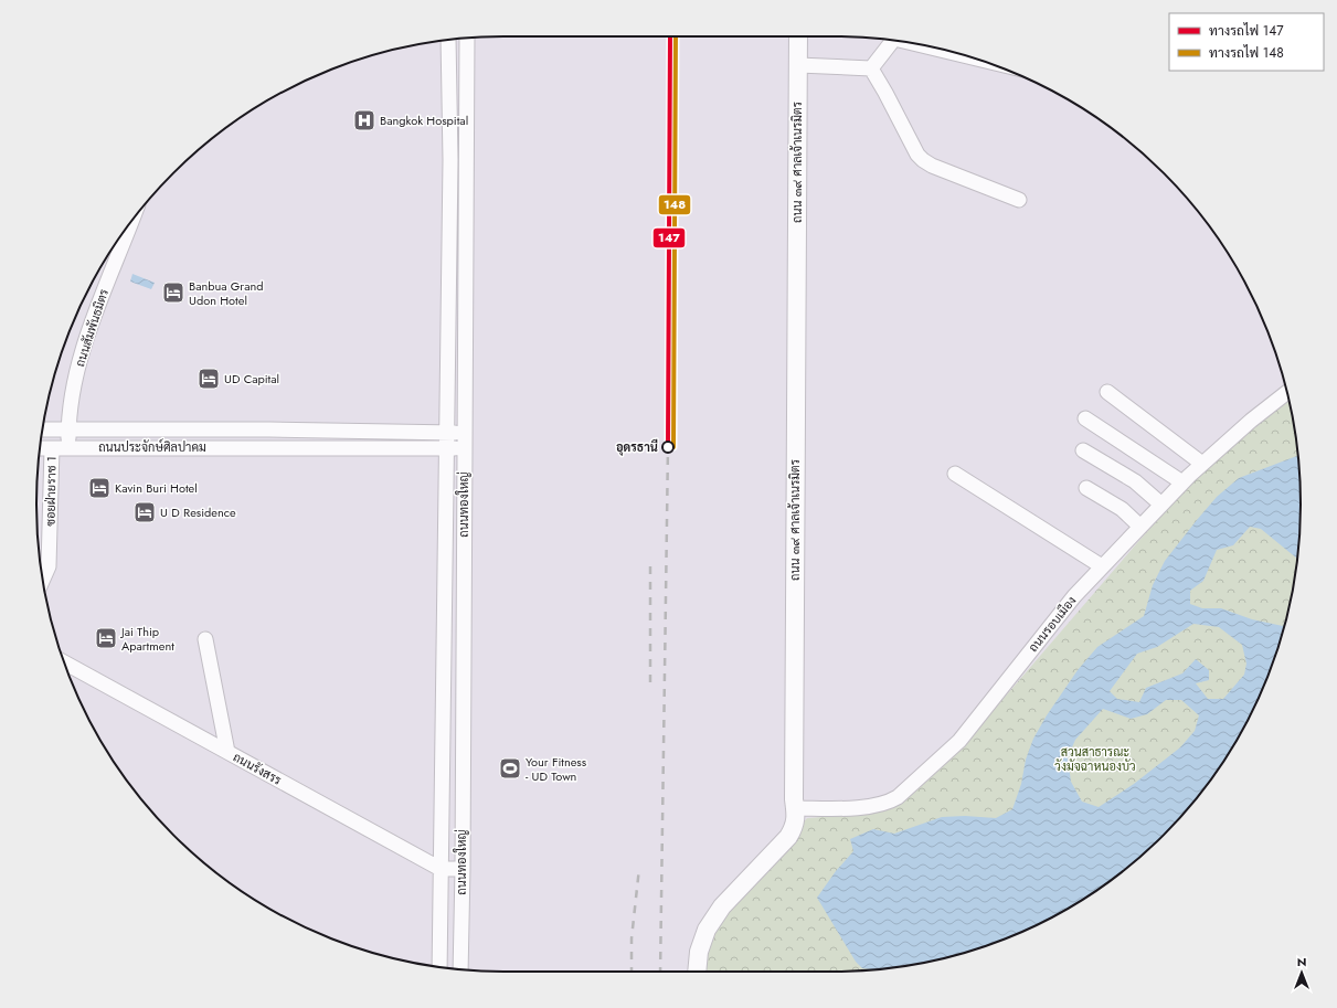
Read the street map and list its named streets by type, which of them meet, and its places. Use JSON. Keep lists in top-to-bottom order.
{
  "streets": {
    "main road": ["ถนน ๓๙ ศาลเจ้าเนรมิตร"],
    "street": [
      "ถนนสัมพันธมิตร",
      "ถนนประจักษ์ศิลปาคม",
      "ซอยฝ่ายราช 1",
      "ถนนทองใหญ่",
      "ถนนรอบเมือง",
      "ถนนรังสรร"
    ]
  },
  "crossings": [
    ["ถนน ๓๙ ศาลเจ้าเนรมิตร", "ถนนรอบเมือง"],
    ["ถนนสัมพันธมิตร", "ถนนประจักษ์ศิลปาคม"],
    ["ถนนประจักษ์ศิลปาคม", "ซอยฝ่ายราช 1"],
    ["ถนนประจักษ์ศิลปาคม", "ถนนทองใหญ่"],
    ["ถนนทองใหญ่", "ถนนรังสรร"]
  ],
  "parks": ["สวนสาธารณะ วังมัจฉาหนองบัว"],
  "places": {
    "hospital": ["Bangkok Hospital"],
    "hotel": [
      "Banbua Grand Udon Hotel",
      "UD Capital",
      "Kavin Buri Hotel",
      "U D Residence",
      "Jai Thip Apartment"
    ],
    "other": ["อุดรธานี"],
    "sports": ["Your Fitness - UD Town"]
  },
  "lines": ["rail line 147", "rail line 148"],
  "legend": ["ทางรถไฟ 147", "ทางรถไฟ 148"],
  "north": "top"
}
